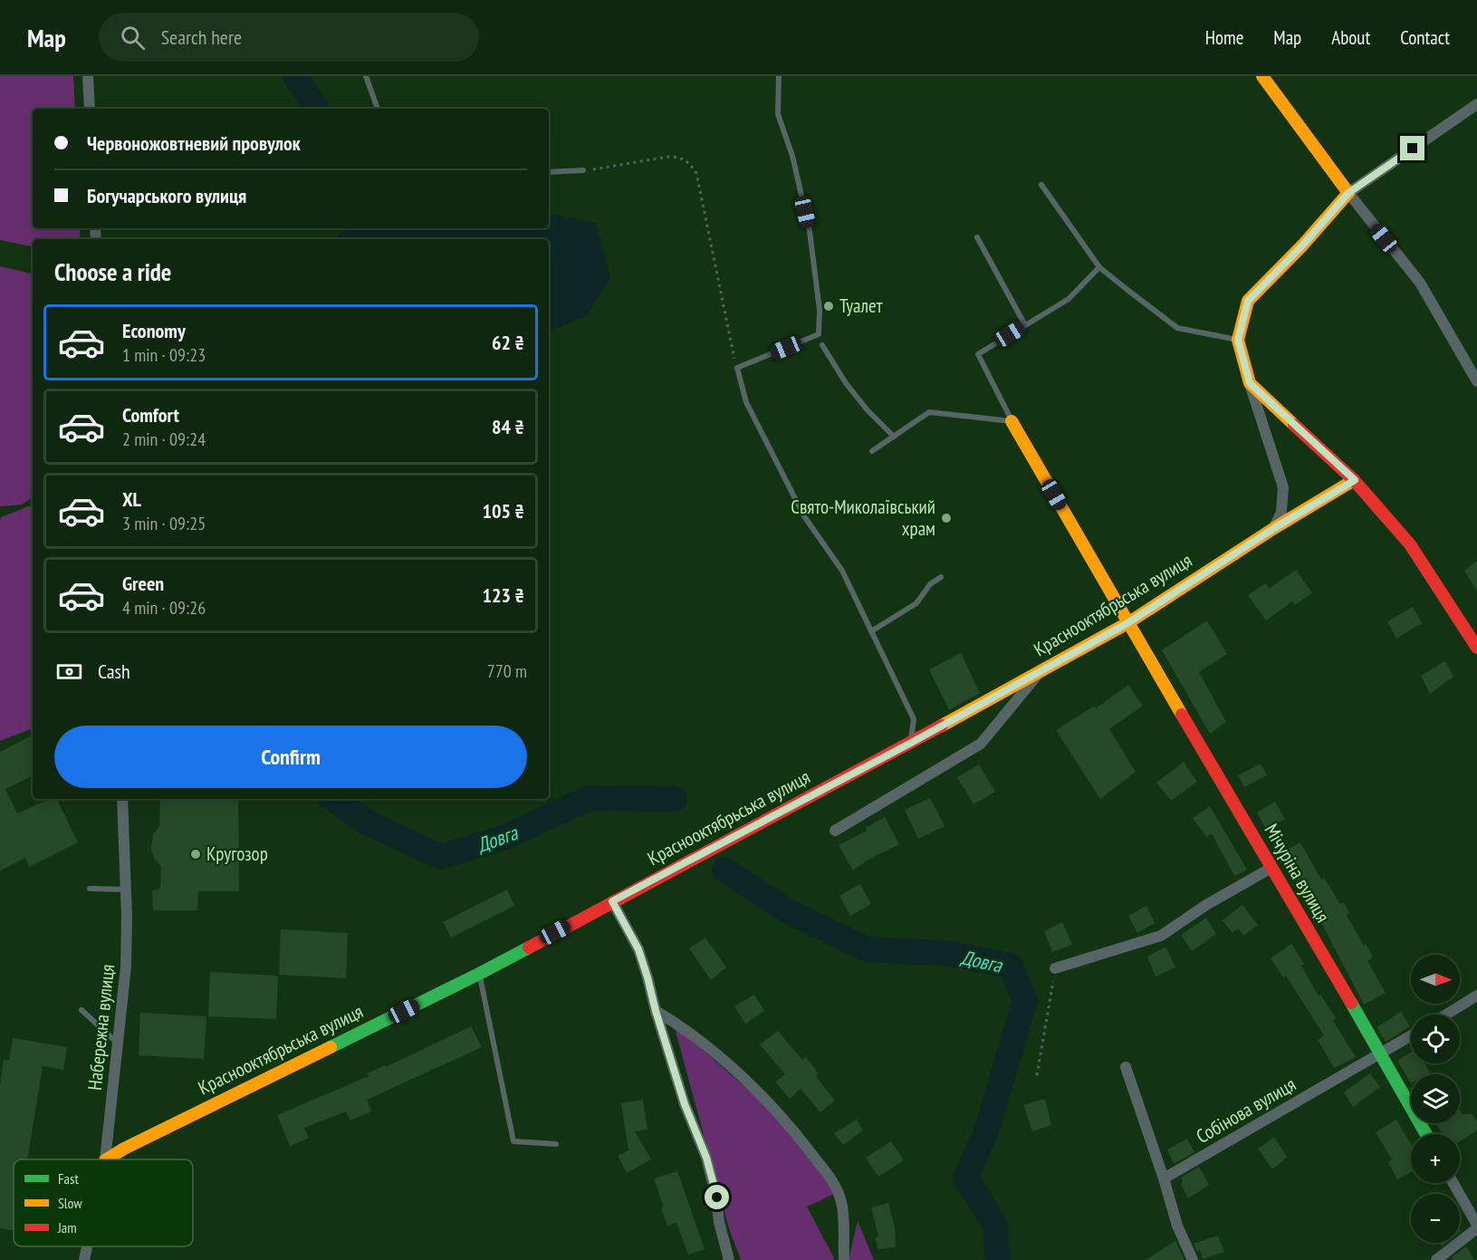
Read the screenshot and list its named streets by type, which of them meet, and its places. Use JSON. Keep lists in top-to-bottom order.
{
  "streets": {
    "street": [
      "Краснооктябрьська вулиця",
      "Мічуріна вулиця",
      "Набережна вулиця",
      "Собінова вулиця"
    ]
  },
  "crossings": [
    ["Краснооктябрьська вулиця", "Мічуріна вулиця"],
    ["Мічуріна вулиця", "Собінова вулиця"]
  ],
  "water": ["Довга"],
  "places": ["Туалет", "Свято-Миколаївський храм", "Кругозор"],
  "legend": ["Fast", "Slow", "Jam"],
  "north": "right",
  "page": {
    "header": "Map",
    "search": "Search here",
    "nav": [
      "Home",
      "Map",
      "About",
      "Contact"
    ],
    "banner": ["Червоножовтневий провулок", "Богучарського вулиця"],
    "heading": "Choose a ride",
    "list": [
      {
        "name": "Economy",
        "note": "1 min · 09:23",
        "value": "62 ₴"
      },
      {
        "name": "Comfort",
        "note": "2 min · 09:24",
        "value": "84 ₴"
      },
      {
        "name": "XL",
        "note": "3 min · 09:25",
        "value": "105 ₴"
      },
      {
        "name": "Green",
        "note": "4 min · 09:26",
        "value": "123 ₴"
      }
    ],
    "pay": ["Cash", "770 m"],
    "buttons": "Confirm",
    "map_buttons": ["+", "−"]
  }
}
